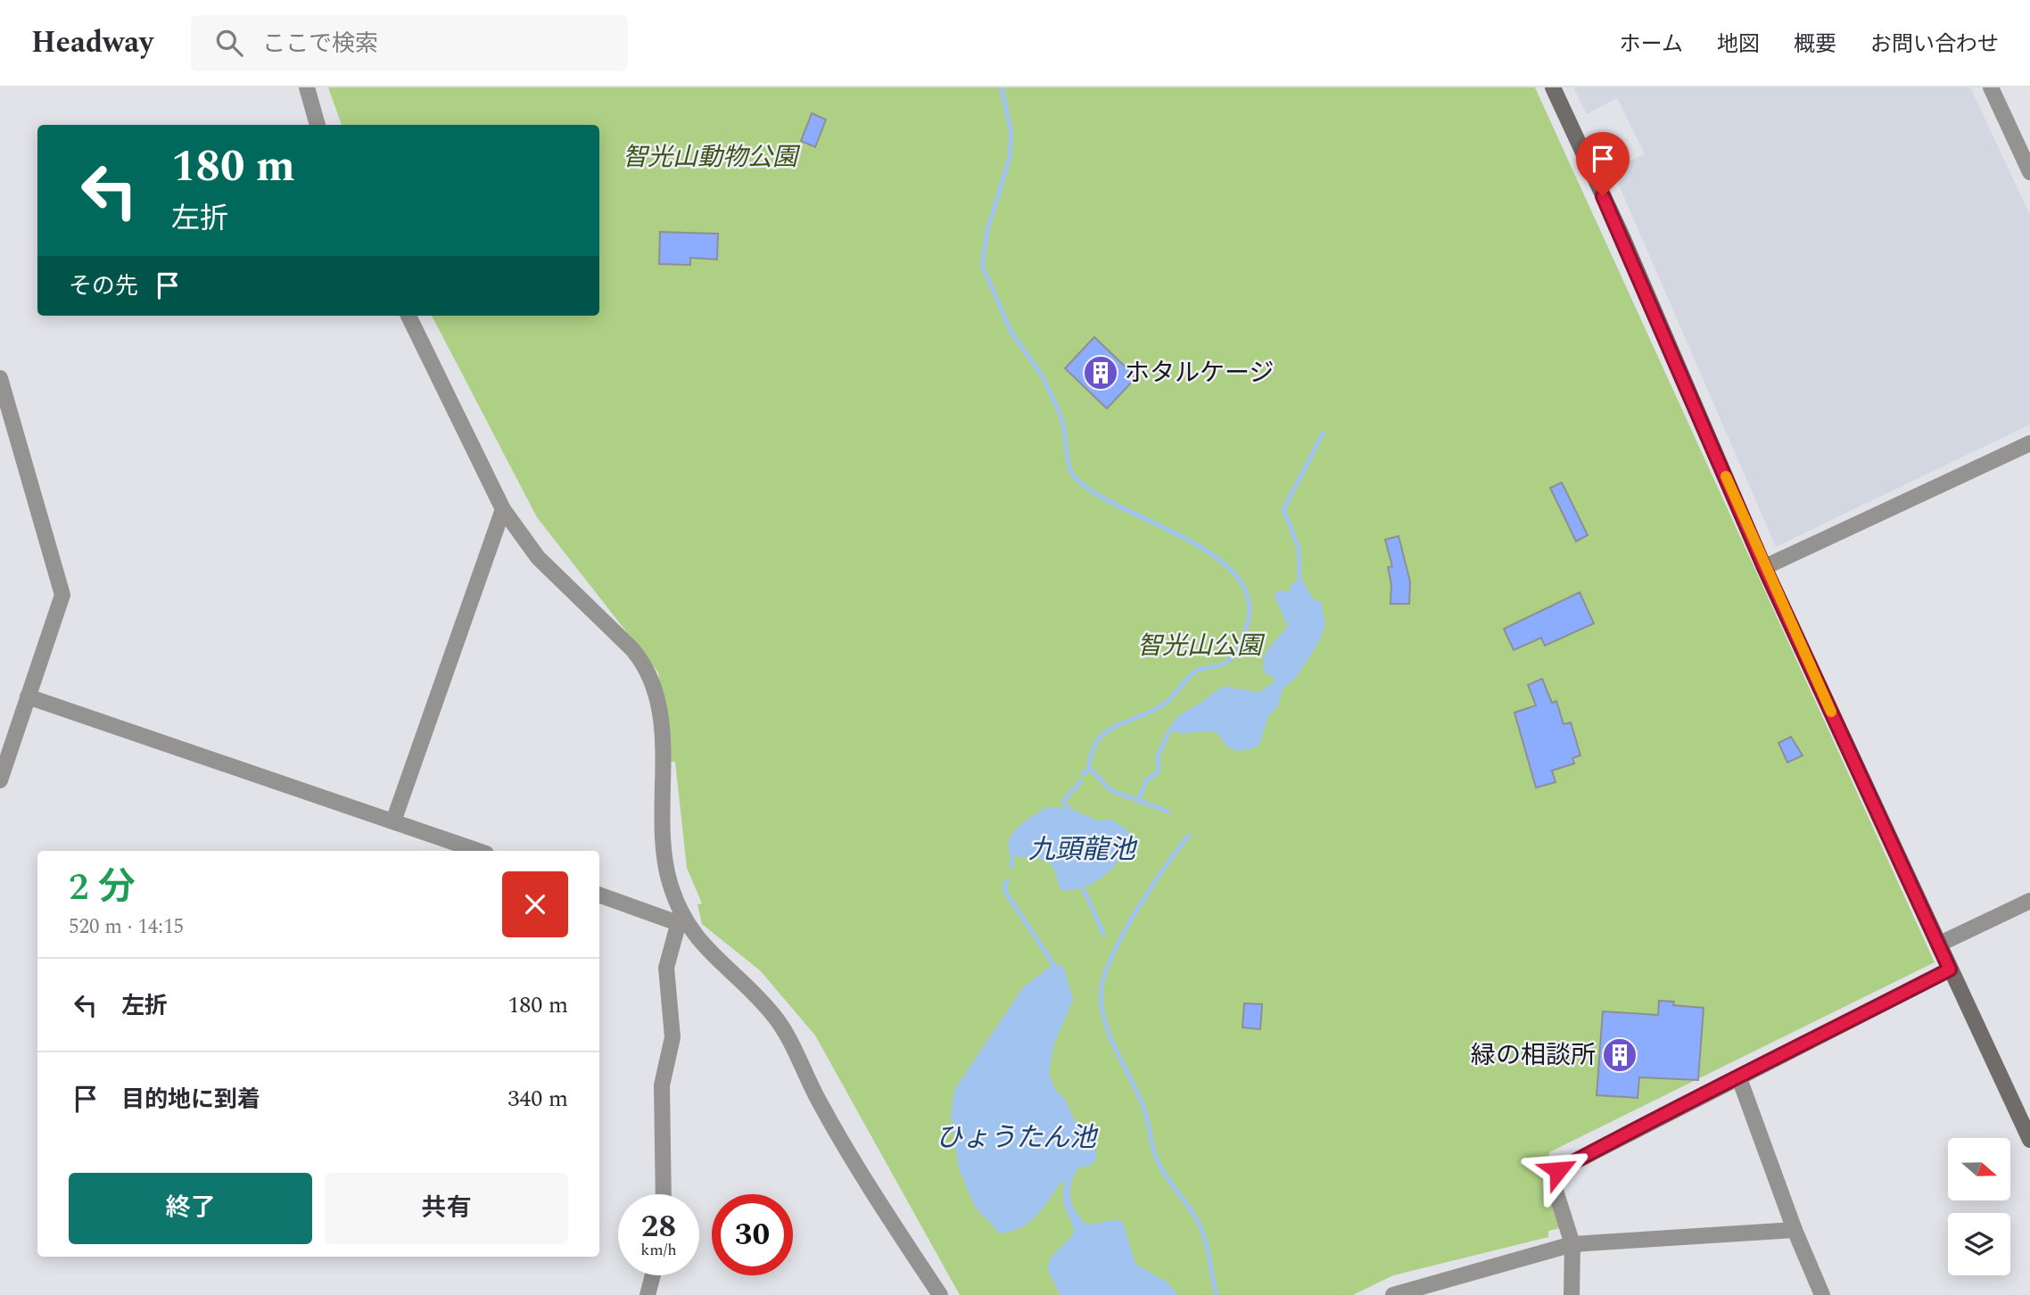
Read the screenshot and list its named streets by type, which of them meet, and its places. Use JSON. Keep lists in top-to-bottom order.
{
  "water": ["九頭龍池", "ひょうたん池"],
  "parks": ["智光山動物公園", "智光山公園"],
  "places": {
    "building": ["ホタルケージ", "緑の相談所"]
  },
  "north": "right",
  "page": {
    "header": "Headway",
    "search": "ここで検索",
    "nav": [
      "ホーム",
      "地図",
      "概要",
      "お問い合わせ"
    ],
    "turn": ["180 m", "左折"],
    "then": "その先",
    "heading": ["2 分", "520 m · 14:15"],
    "list": [
      {
        "name": "左折",
        "value": "180 m"
      },
      {
        "name": "目的地に到着",
        "value": "340 m"
      }
    ],
    "buttons": ["終了", "共有"],
    "speed": "28 km/h",
    "limit": "30"
  }
}
